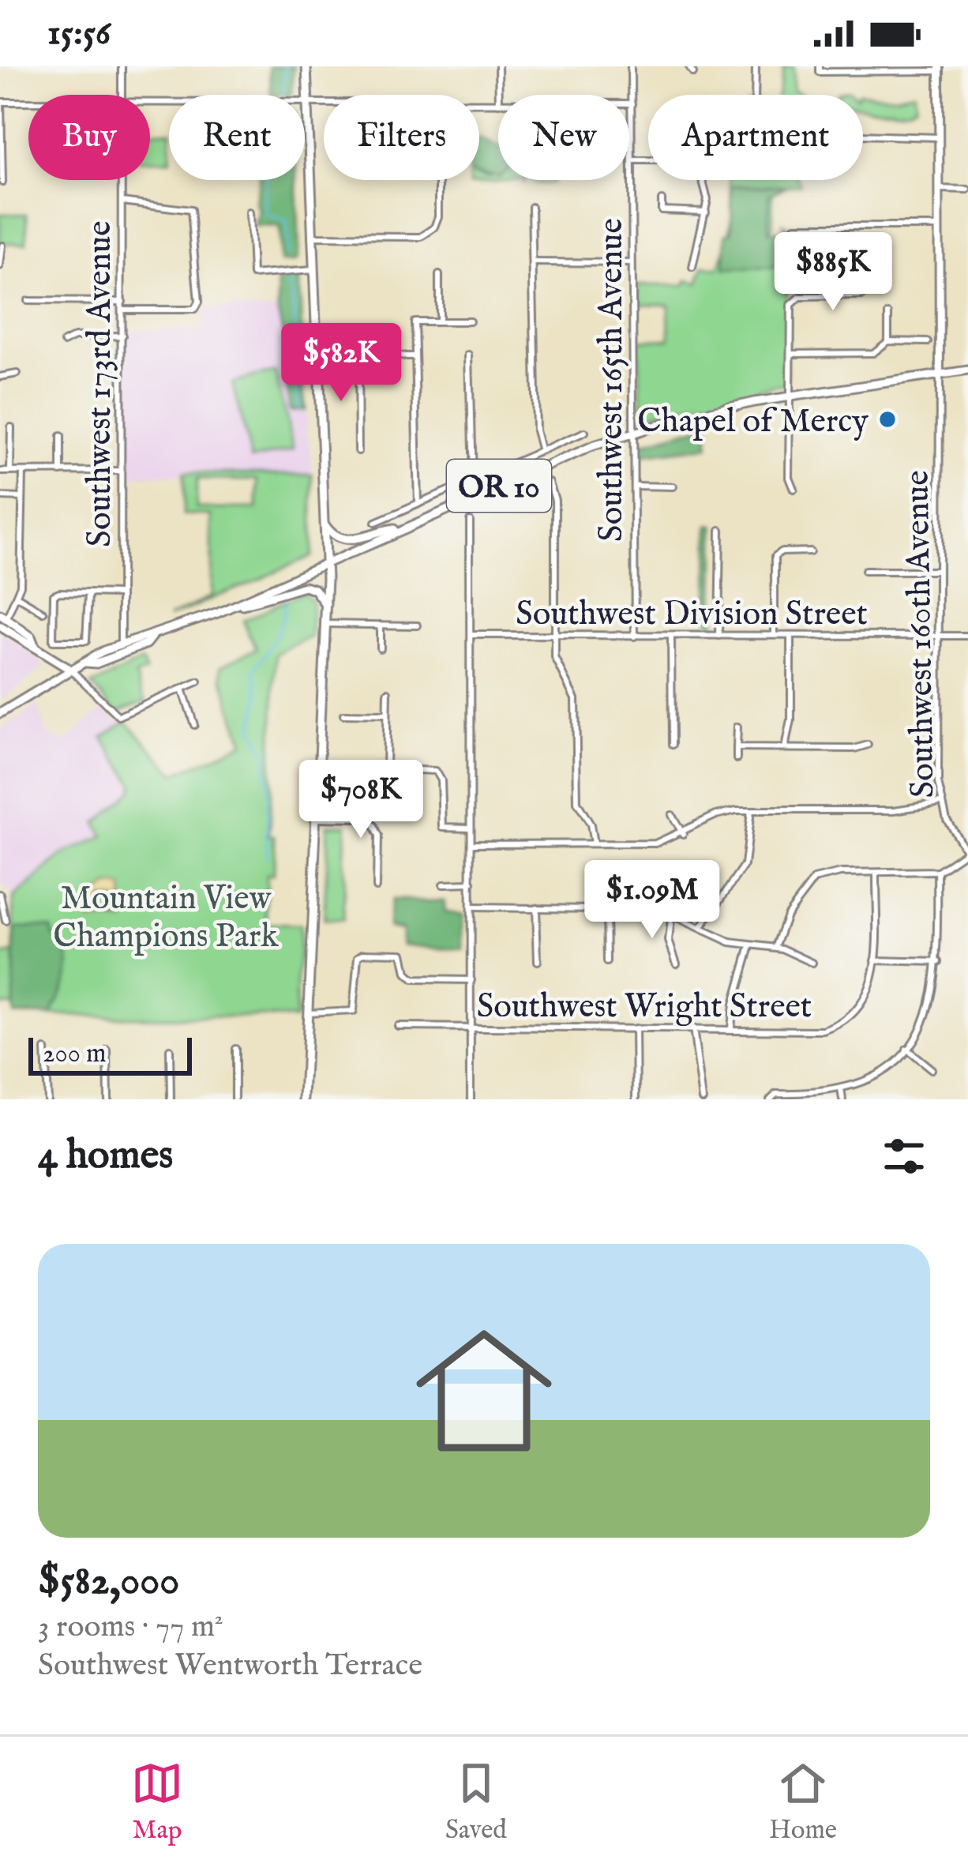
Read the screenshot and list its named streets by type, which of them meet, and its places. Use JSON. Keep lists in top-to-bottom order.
{
  "streets": {
    "main road": ["OR 10"],
    "street": [
      "Southwest 165th Avenue",
      "Southwest 173rd Avenue",
      "Southwest Division Street",
      "Southwest 160th Avenue",
      "Southwest Wright Street"
    ]
  },
  "crossings": [
    ["Southwest 165th Avenue", "OR 10"],
    ["Southwest 165th Avenue", "Southwest Division Street"],
    ["Southwest 173rd Avenue", "OR 10"],
    ["OR 10", "Southwest 160th Avenue"],
    ["Southwest Division Street", "Southwest 160th Avenue"]
  ],
  "parks": ["Mountain View Champions Park"],
  "places": ["Chapel of Mercy"],
  "scale_bar": "200 m",
  "page": {
    "status": "15:56",
    "chip": [
      "Buy",
      "Rent",
      "Filters",
      "New",
      "Apartment"
    ],
    "price": [
      "$885K",
      "$582K",
      "$708K",
      "$1.09M"
    ],
    "scale": "200 m",
    "heading": "4 homes",
    "list": [
      {
        "name": "$582,000",
        "note": "3 rooms · 77 m² · Southwest Wentworth Terrace"
      }
    ],
    "tabs": ["Map", "Saved", "Home"]
  }
}
